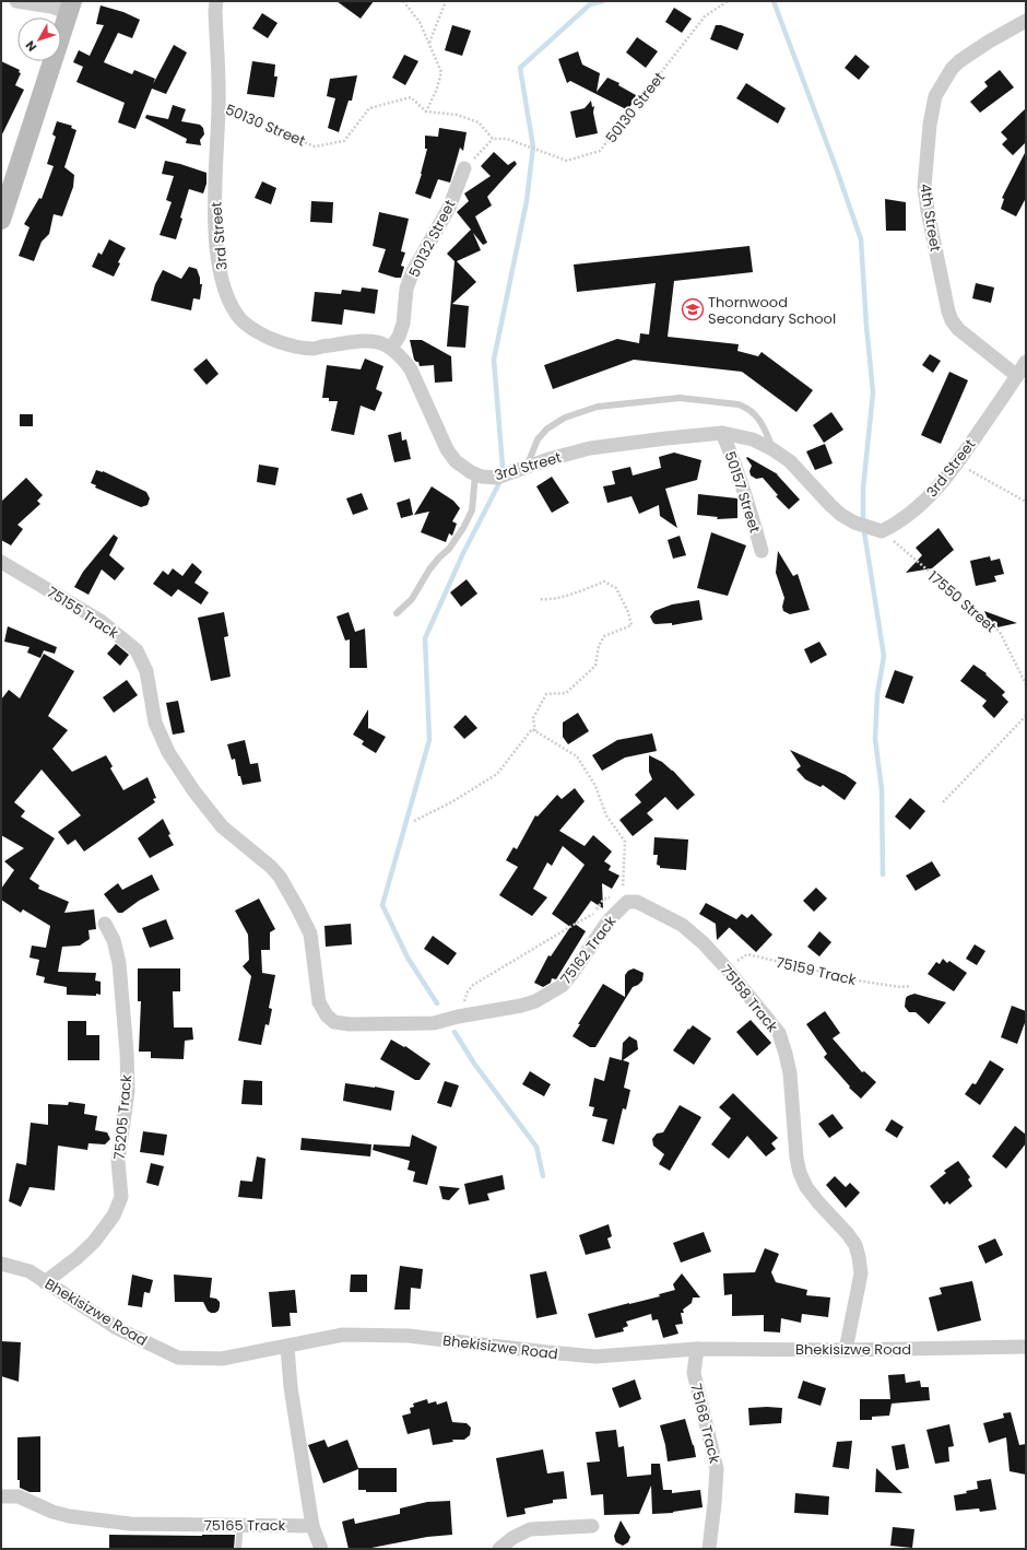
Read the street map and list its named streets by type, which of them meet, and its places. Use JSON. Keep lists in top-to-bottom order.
{
  "streets": {
    "street": [
      "4th Street",
      "3rd Street",
      "50132 Street",
      "50157 Street",
      "75155 Track",
      "75162 Track",
      "75158 Track",
      "75205 Track",
      "Bhekisizwe Road",
      "75168 Track",
      "75165 Track"
    ],
    "path": ["50130 Street", "17550 Street", "75159 Track"]
  },
  "crossings": [
    ["50130 Street", "3rd Street"],
    ["4th Street", "3rd Street"],
    ["3rd Street", "50132 Street"],
    ["3rd Street", "50157 Street"],
    ["3rd Street", "17550 Street"],
    ["75155 Track", "75162 Track"],
    ["75162 Track", "75158 Track"],
    ["75159 Track", "75158 Track"],
    ["75158 Track", "Bhekisizwe Road"],
    ["75205 Track", "Bhekisizwe Road"],
    ["Bhekisizwe Road", "75168 Track"]
  ],
  "places": {
    "school or university": ["Thornwood Secondary School"]
  },
  "north": "bottom left"
}
